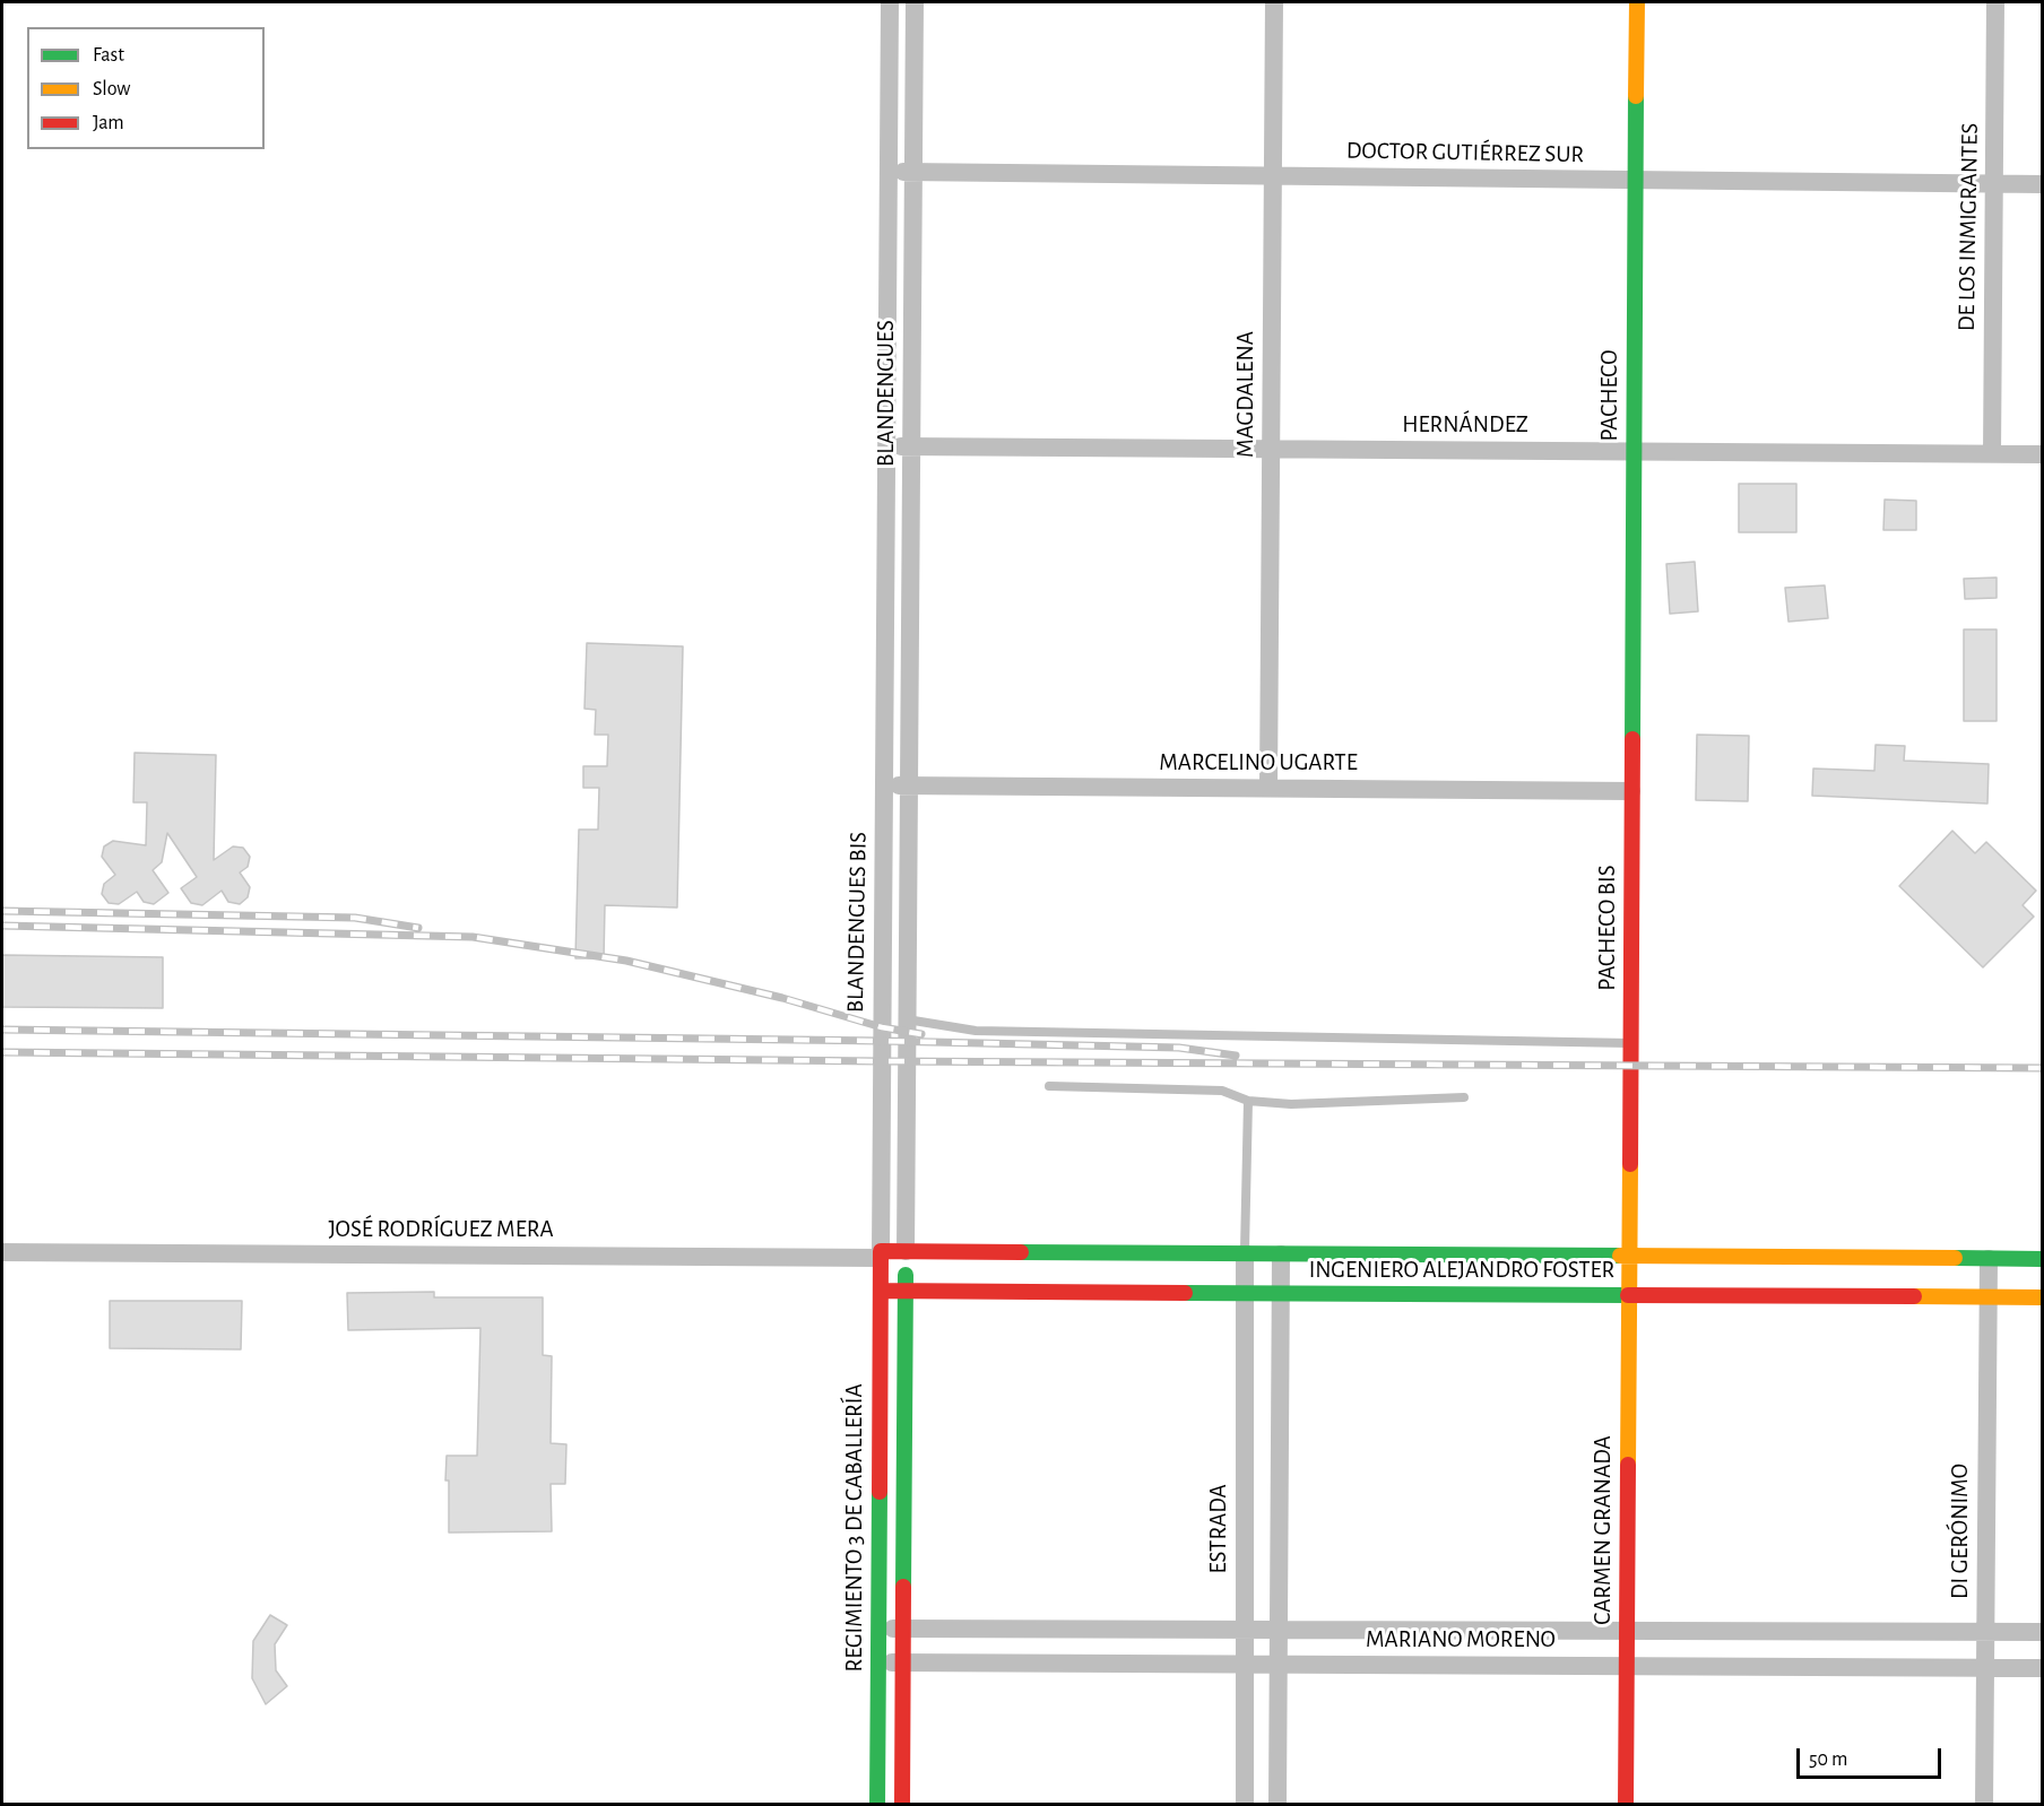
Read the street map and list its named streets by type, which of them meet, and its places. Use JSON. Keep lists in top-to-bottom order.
{
  "streets": {
    "street": [
      "DOCTOR GUTIÉRREZ SUR",
      "DE LOS INMIGRANTES",
      "BLANDENGUES",
      "MAGDALENA",
      "PACHECO",
      "HERNÁNDEZ",
      "MARCELINO UGARTE",
      "BLANDENGUES BIS",
      "PACHECO BIS",
      "JOSÉ RODRÍGUEZ MERA",
      "INGENIERO ALEJANDRO FOSTER",
      "REGIMIENTO 3 DE CABALLERÍA",
      "ESTRADA",
      "CARMEN GRANADA",
      "DI GERÓNIMO",
      "MARIANO MORENO"
    ]
  },
  "crossings": [
    ["DOCTOR GUTIÉRREZ SUR", "DE LOS INMIGRANTES"],
    ["DOCTOR GUTIÉRREZ SUR", "BLANDENGUES"],
    ["DOCTOR GUTIÉRREZ SUR", "MAGDALENA"],
    ["DOCTOR GUTIÉRREZ SUR", "PACHECO"],
    ["DE LOS INMIGRANTES", "HERNÁNDEZ"],
    ["BLANDENGUES", "HERNÁNDEZ"],
    ["BLANDENGUES", "MARCELINO UGARTE"],
    ["BLANDENGUES", "BLANDENGUES BIS"],
    ["MAGDALENA", "HERNÁNDEZ"],
    ["MAGDALENA", "MARCELINO UGARTE"],
    ["PACHECO", "HERNÁNDEZ"],
    ["PACHECO", "MARCELINO UGARTE"],
    ["PACHECO", "PACHECO BIS"],
    ["MARCELINO UGARTE", "BLANDENGUES BIS"],
    ["MARCELINO UGARTE", "PACHECO BIS"],
    ["BLANDENGUES BIS", "JOSÉ RODRÍGUEZ MERA"],
    ["BLANDENGUES BIS", "INGENIERO ALEJANDRO FOSTER"],
    ["BLANDENGUES BIS", "REGIMIENTO 3 DE CABALLERÍA"],
    ["PACHECO BIS", "INGENIERO ALEJANDRO FOSTER"],
    ["PACHECO BIS", "CARMEN GRANADA"],
    ["JOSÉ RODRÍGUEZ MERA", "INGENIERO ALEJANDRO FOSTER"],
    ["JOSÉ RODRÍGUEZ MERA", "REGIMIENTO 3 DE CABALLERÍA"],
    ["INGENIERO ALEJANDRO FOSTER", "REGIMIENTO 3 DE CABALLERÍA"],
    ["INGENIERO ALEJANDRO FOSTER", "ESTRADA"],
    ["INGENIERO ALEJANDRO FOSTER", "CARMEN GRANADA"],
    ["INGENIERO ALEJANDRO FOSTER", "DI GERÓNIMO"],
    ["REGIMIENTO 3 DE CABALLERÍA", "MARIANO MORENO"],
    ["ESTRADA", "MARIANO MORENO"],
    ["CARMEN GRANADA", "MARIANO MORENO"],
    ["DI GERÓNIMO", "MARIANO MORENO"]
  ],
  "legend": ["Fast", "Slow", "Jam"],
  "scale_bar": "50 m"
}
